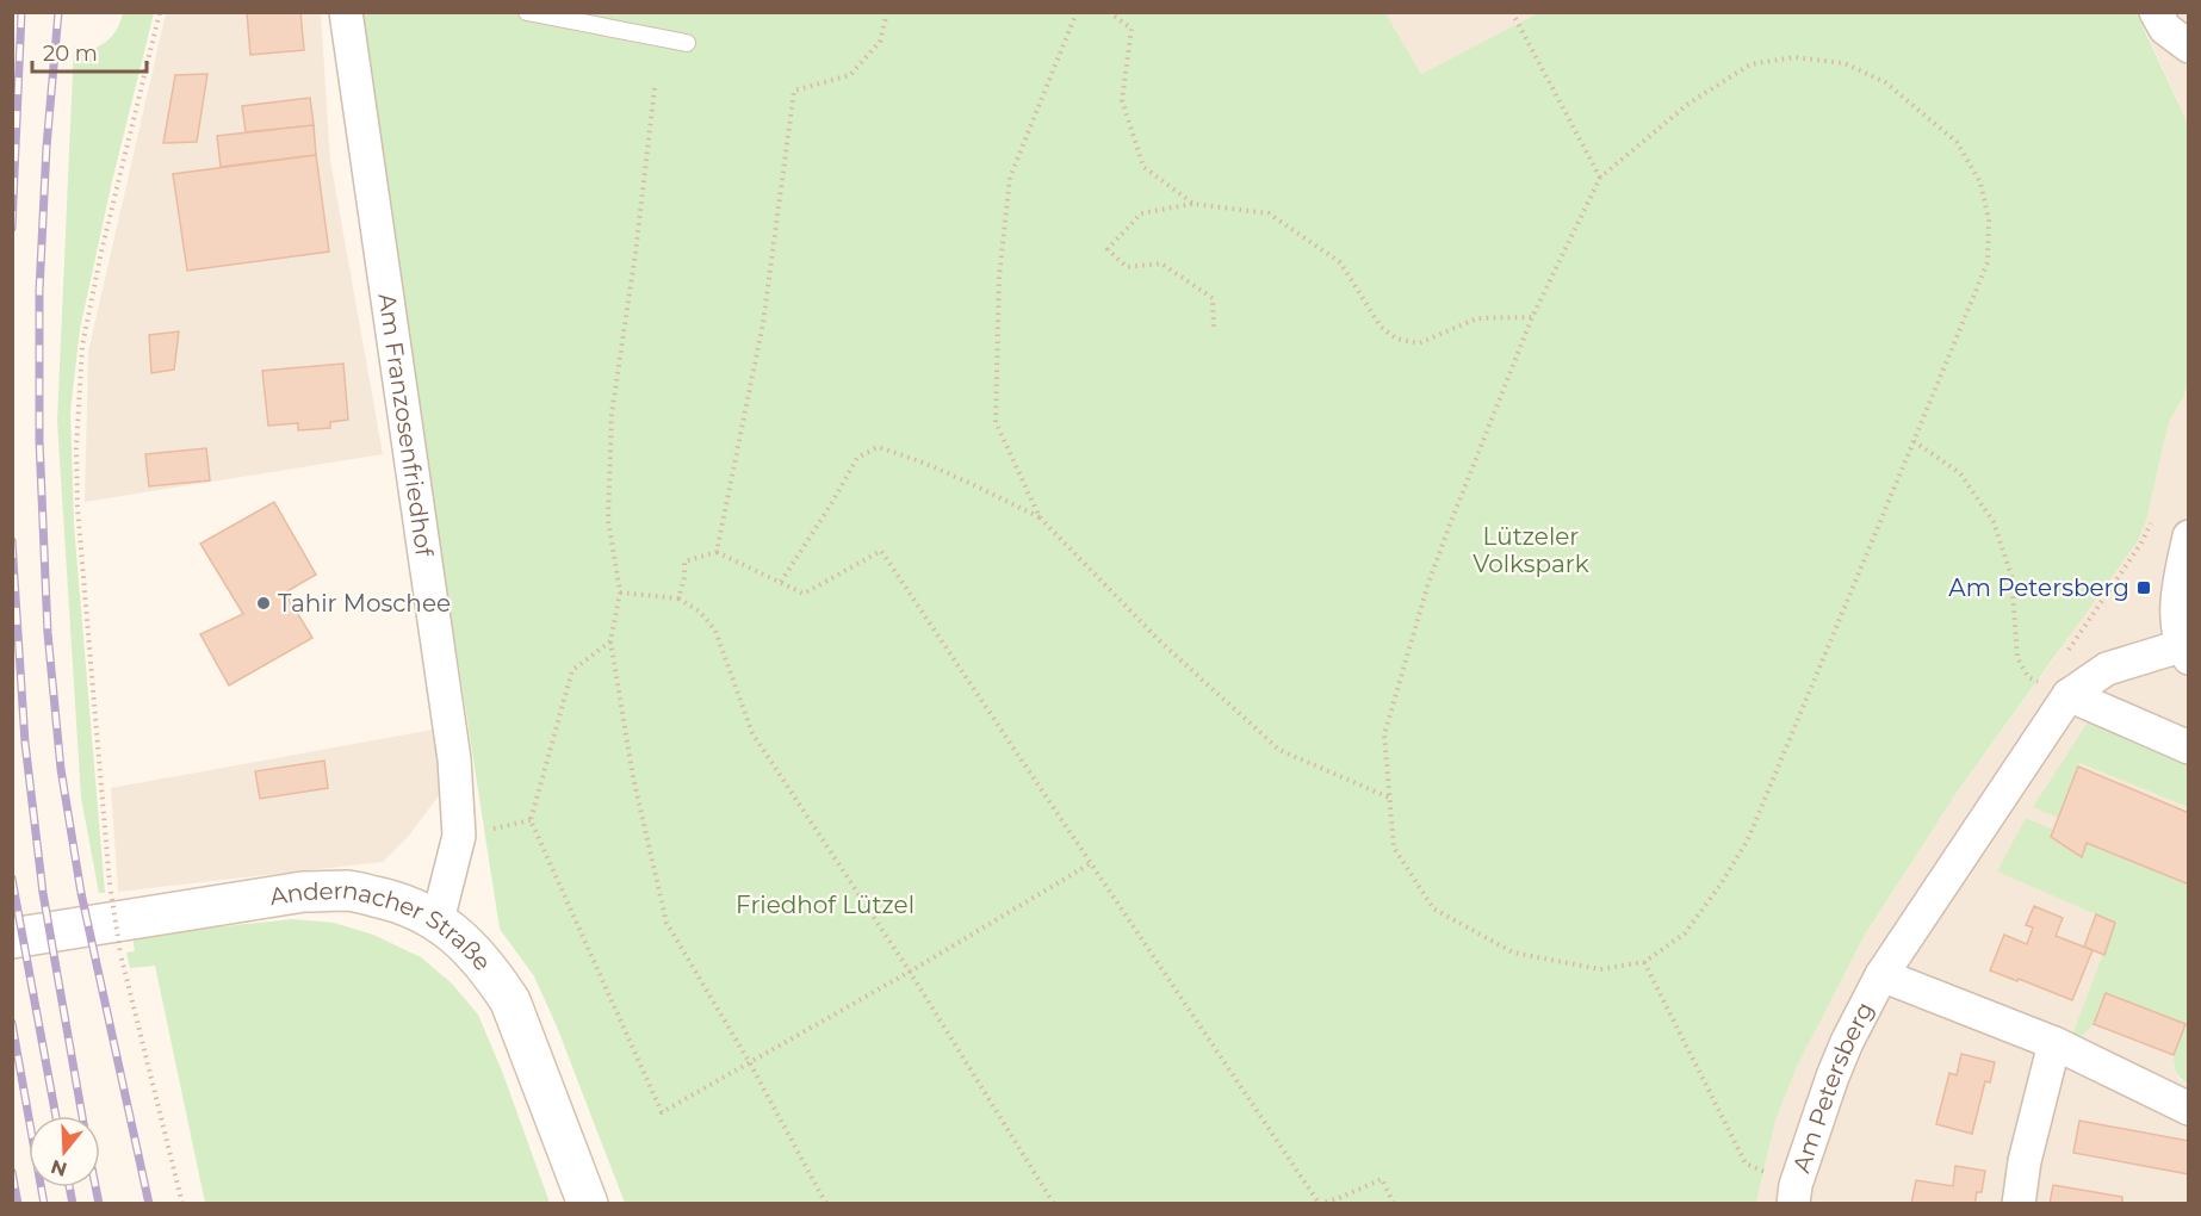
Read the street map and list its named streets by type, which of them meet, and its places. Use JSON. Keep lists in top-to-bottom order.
{
  "streets": {
    "main road": ["Andernacher Straße"],
    "street": ["Am Franzosenfriedhof", "Am Petersberg"]
  },
  "crossings": [
    ["Am Franzosenfriedhof", "Andernacher Straße"]
  ],
  "parks": ["Lützeler Volkspark", "Friedhof Lützel"],
  "places": {
    "transit": ["Am Petersberg"],
    "other": ["Tahir Moschee"]
  },
  "scale_bar": "20 m",
  "north": "bottom"
}
